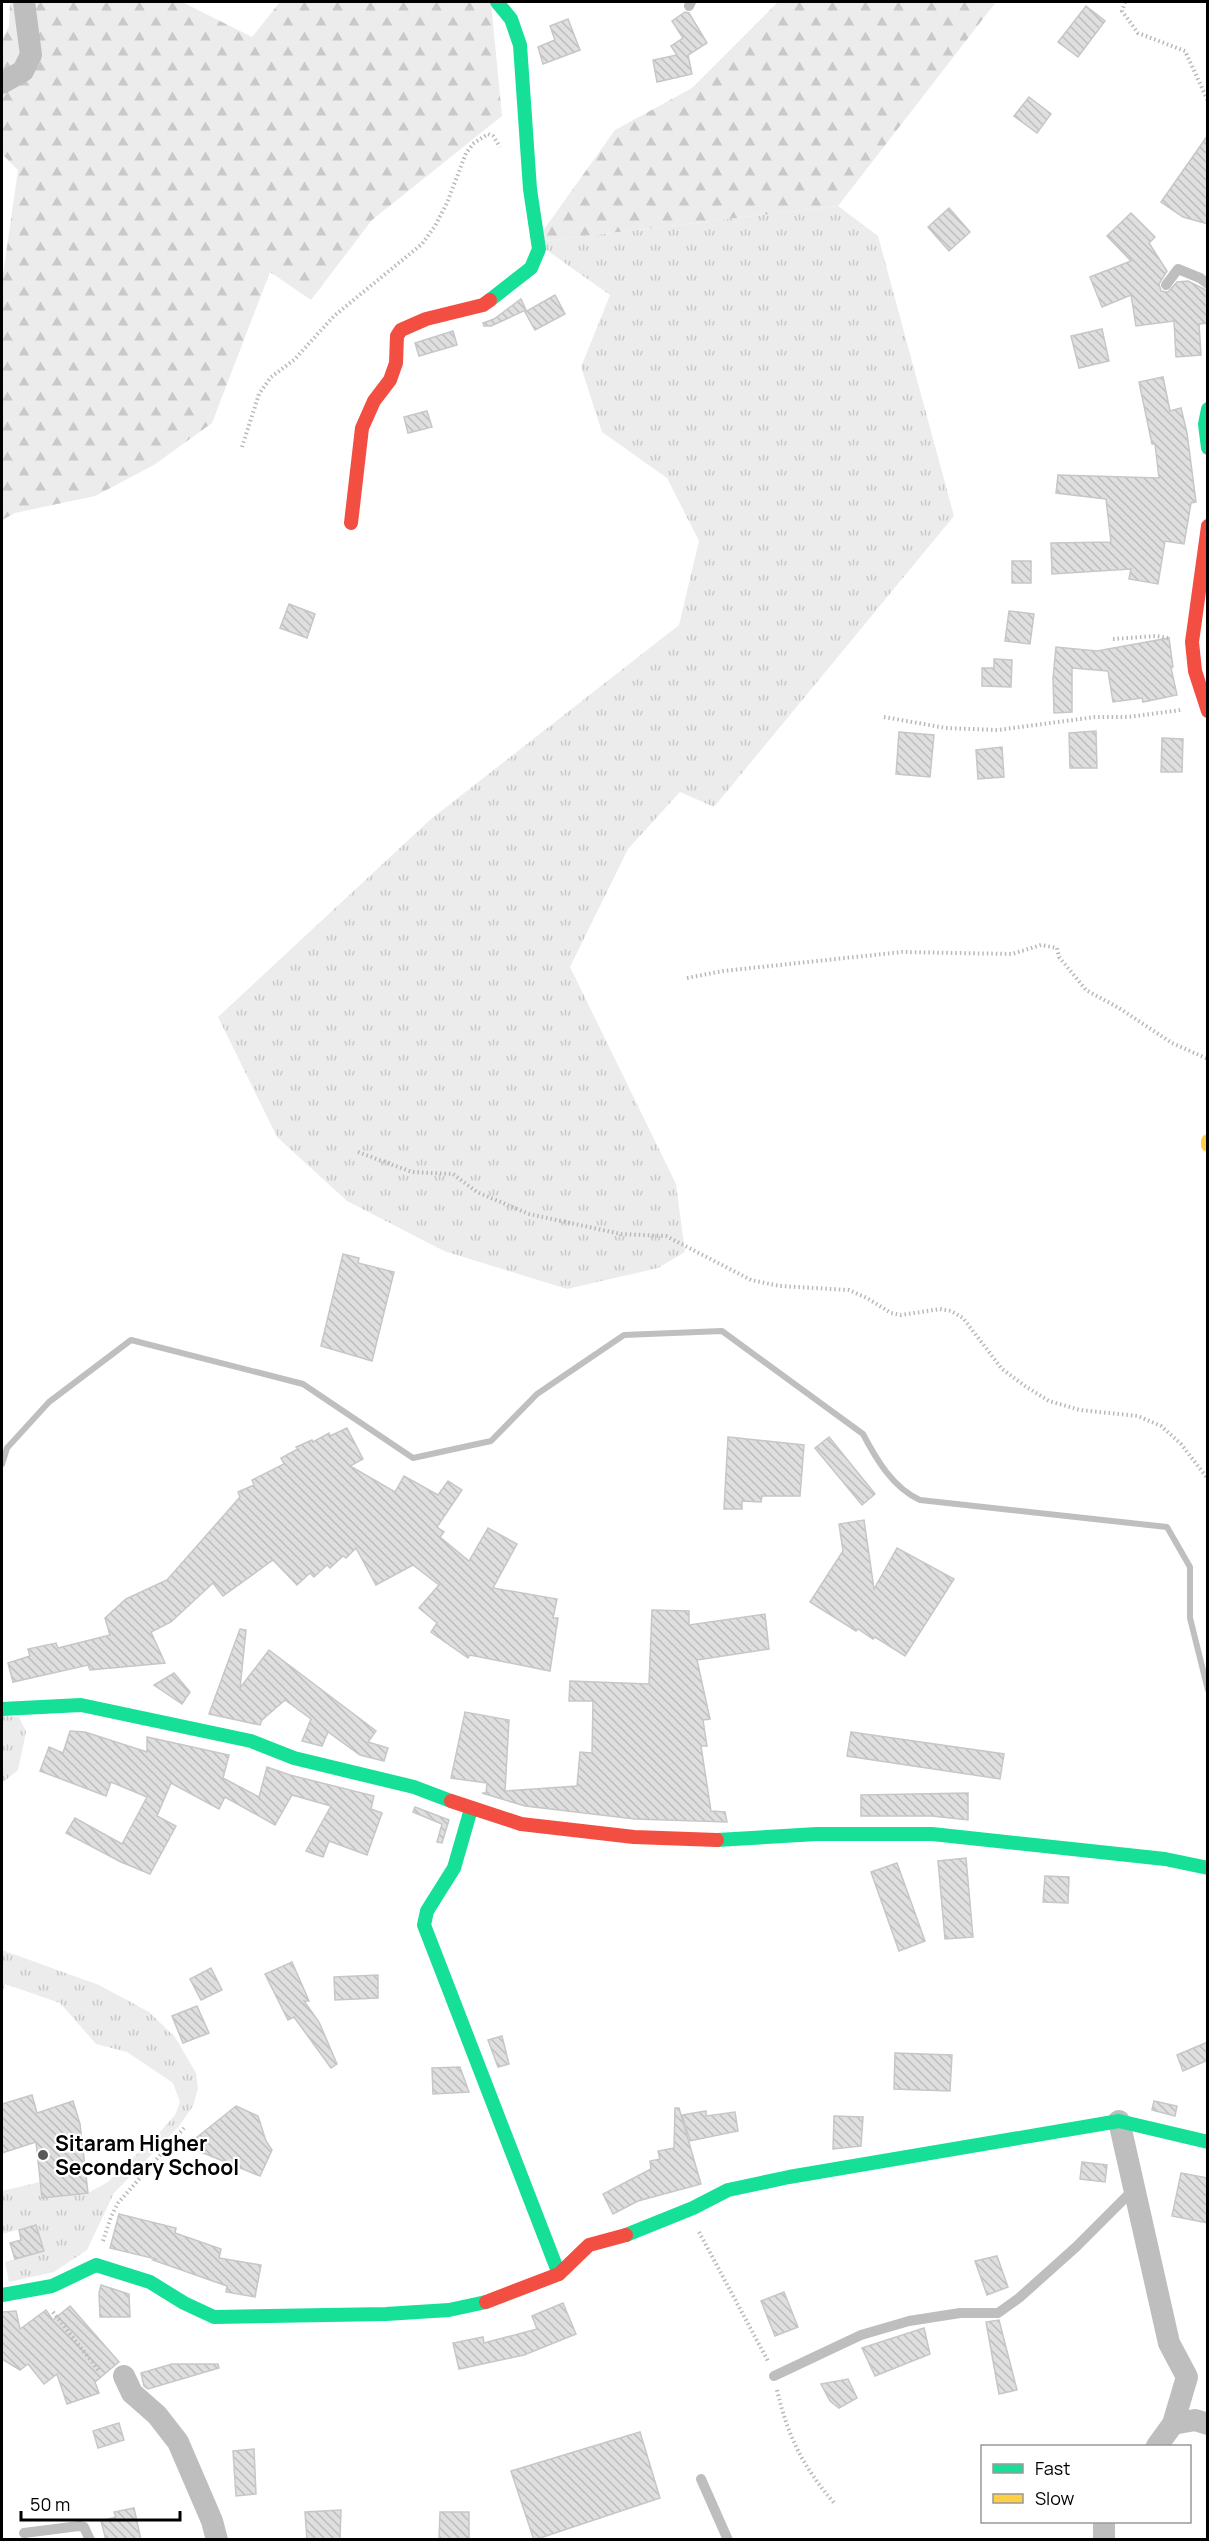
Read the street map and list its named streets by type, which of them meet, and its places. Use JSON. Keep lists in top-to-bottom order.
{
  "places": ["Sitaram Higher Secondary School"],
  "legend": ["Fast", "Slow"],
  "scale_bar": "50 m"
}
